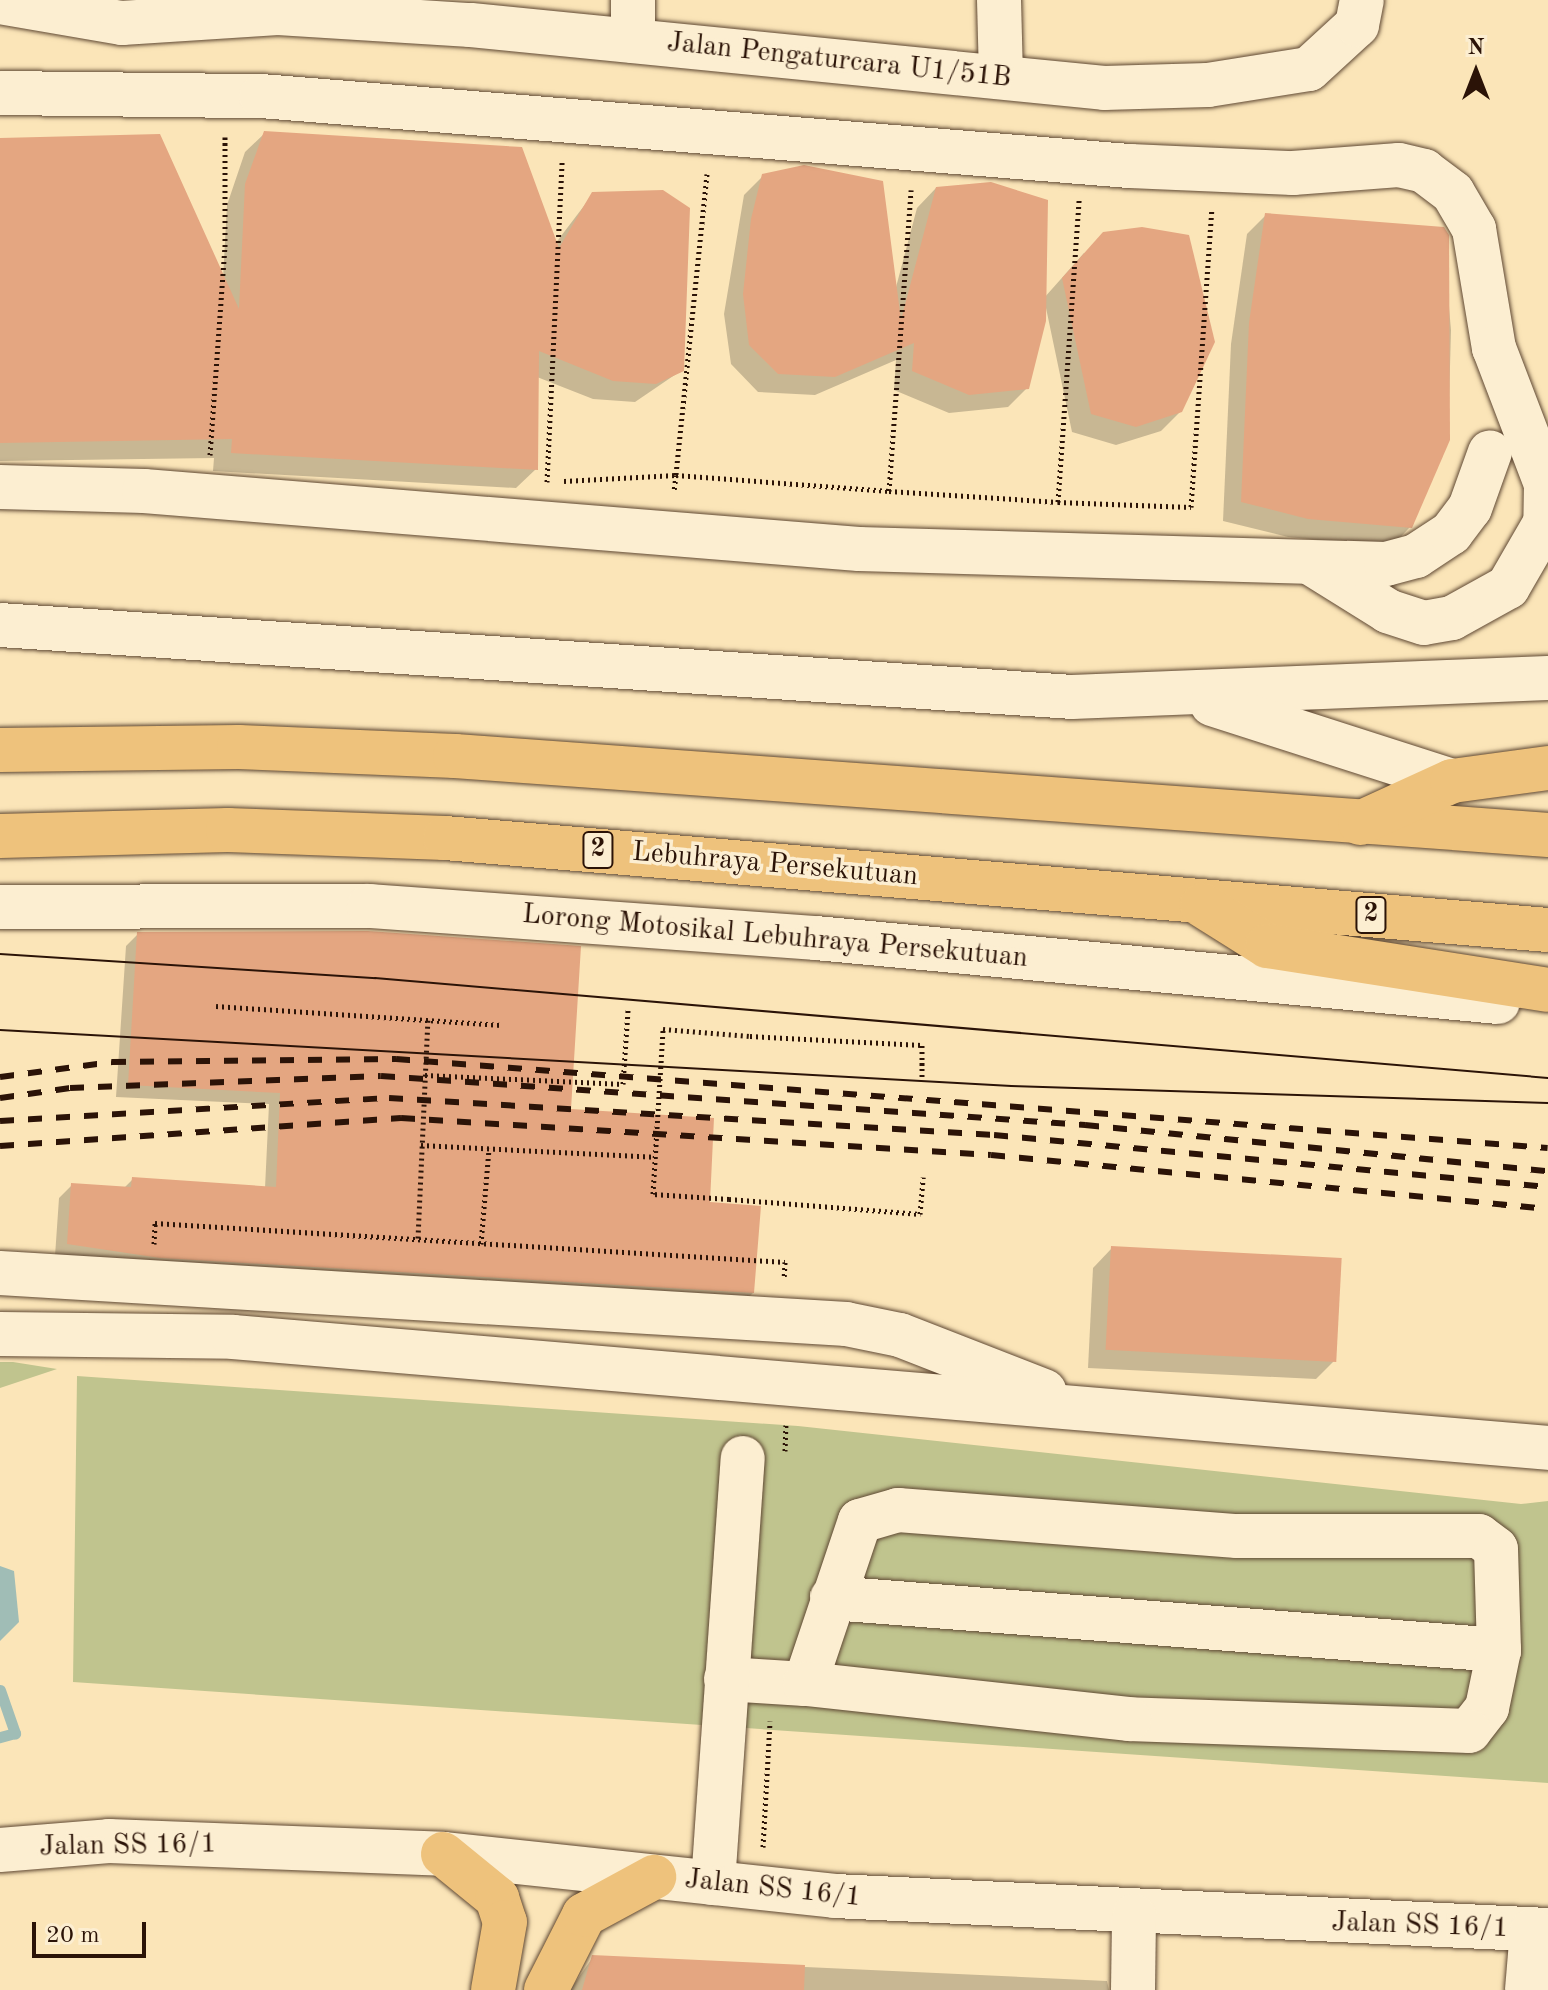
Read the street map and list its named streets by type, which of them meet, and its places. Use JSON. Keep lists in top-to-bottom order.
{
  "streets": {
    "main road": ["2", "Lebuhraya Persekutuan"],
    "street": ["Jalan Pengaturcara U1/51B", "Lorong Motosikal Lebuhraya Persekutuan", "Jalan SS 16/1"]
  },
  "scale_bar": "20 m",
  "north": "top"
}
